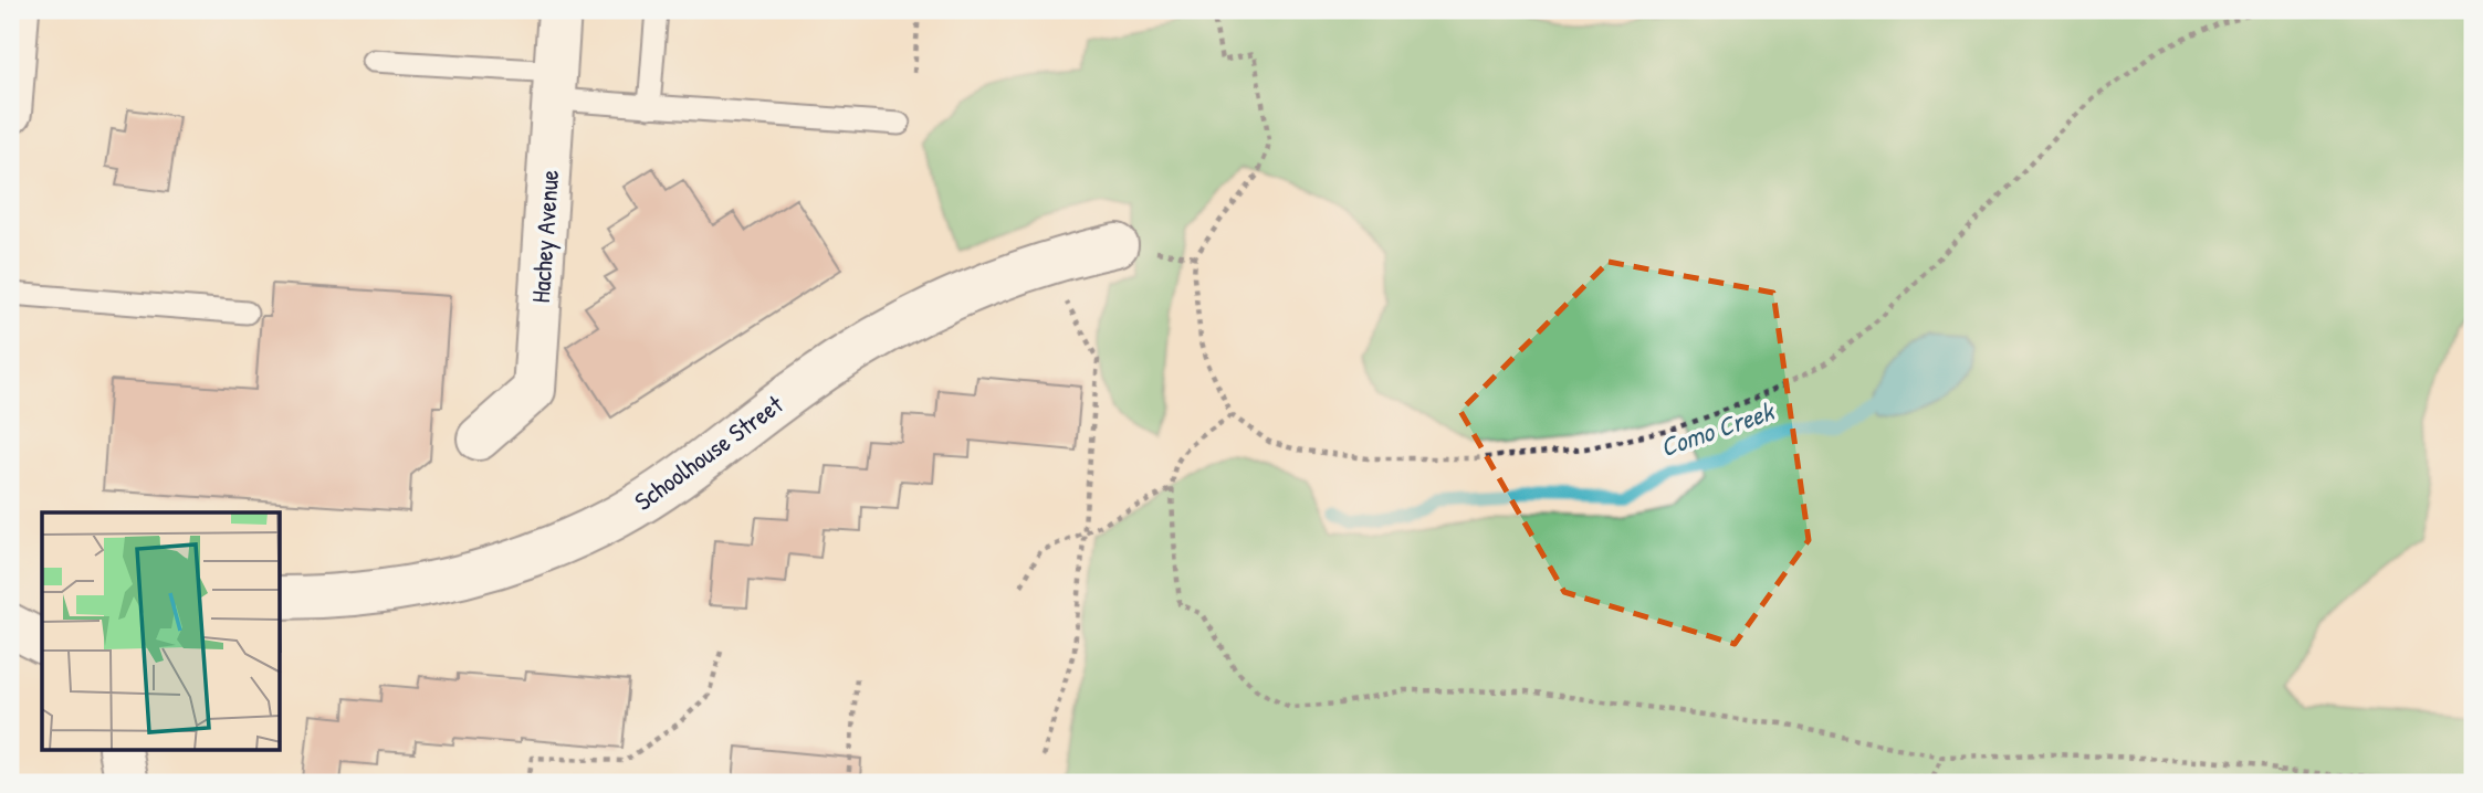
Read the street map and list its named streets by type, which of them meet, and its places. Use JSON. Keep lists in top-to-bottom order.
{
  "streets": {
    "street": ["Hachey Avenue", "Schoolhouse Street"]
  },
  "water": ["Como Creek"]
}
